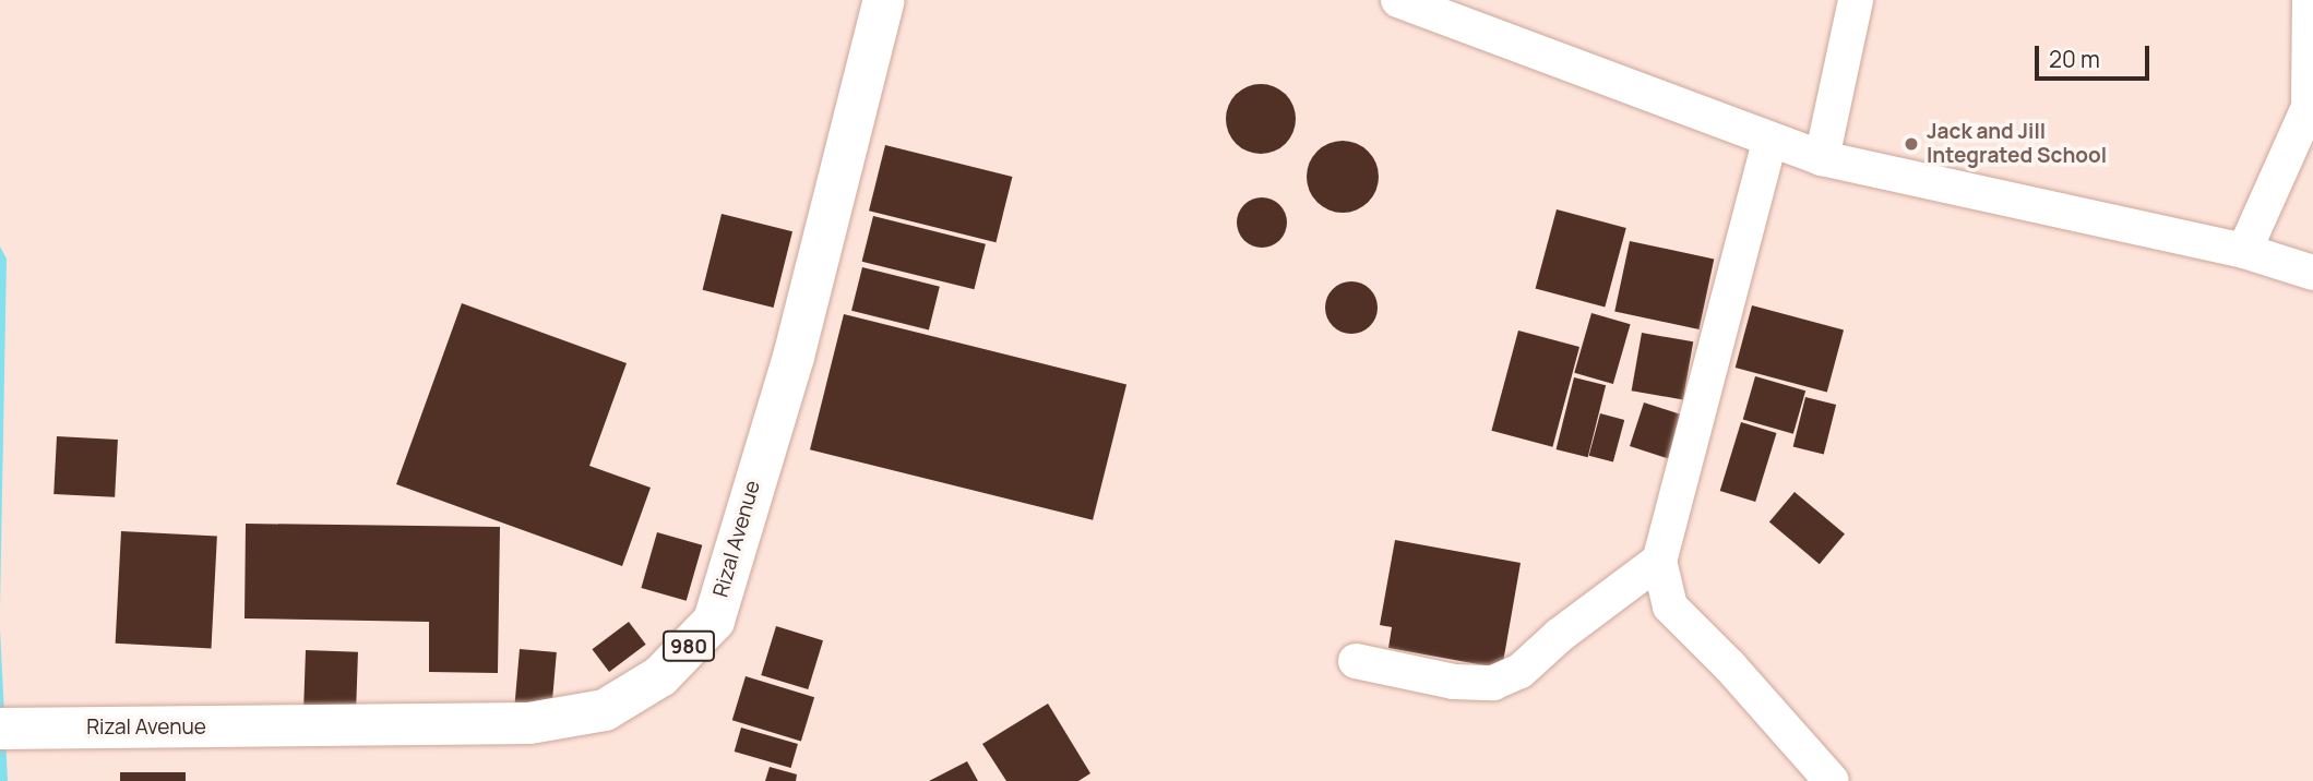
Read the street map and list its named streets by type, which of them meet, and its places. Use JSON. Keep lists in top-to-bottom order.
{
  "streets": {
    "main road": ["Rizal Avenue", "980"]
  },
  "places": ["Jack and Jill Integrated School"],
  "scale_bar": "20 m"
}
